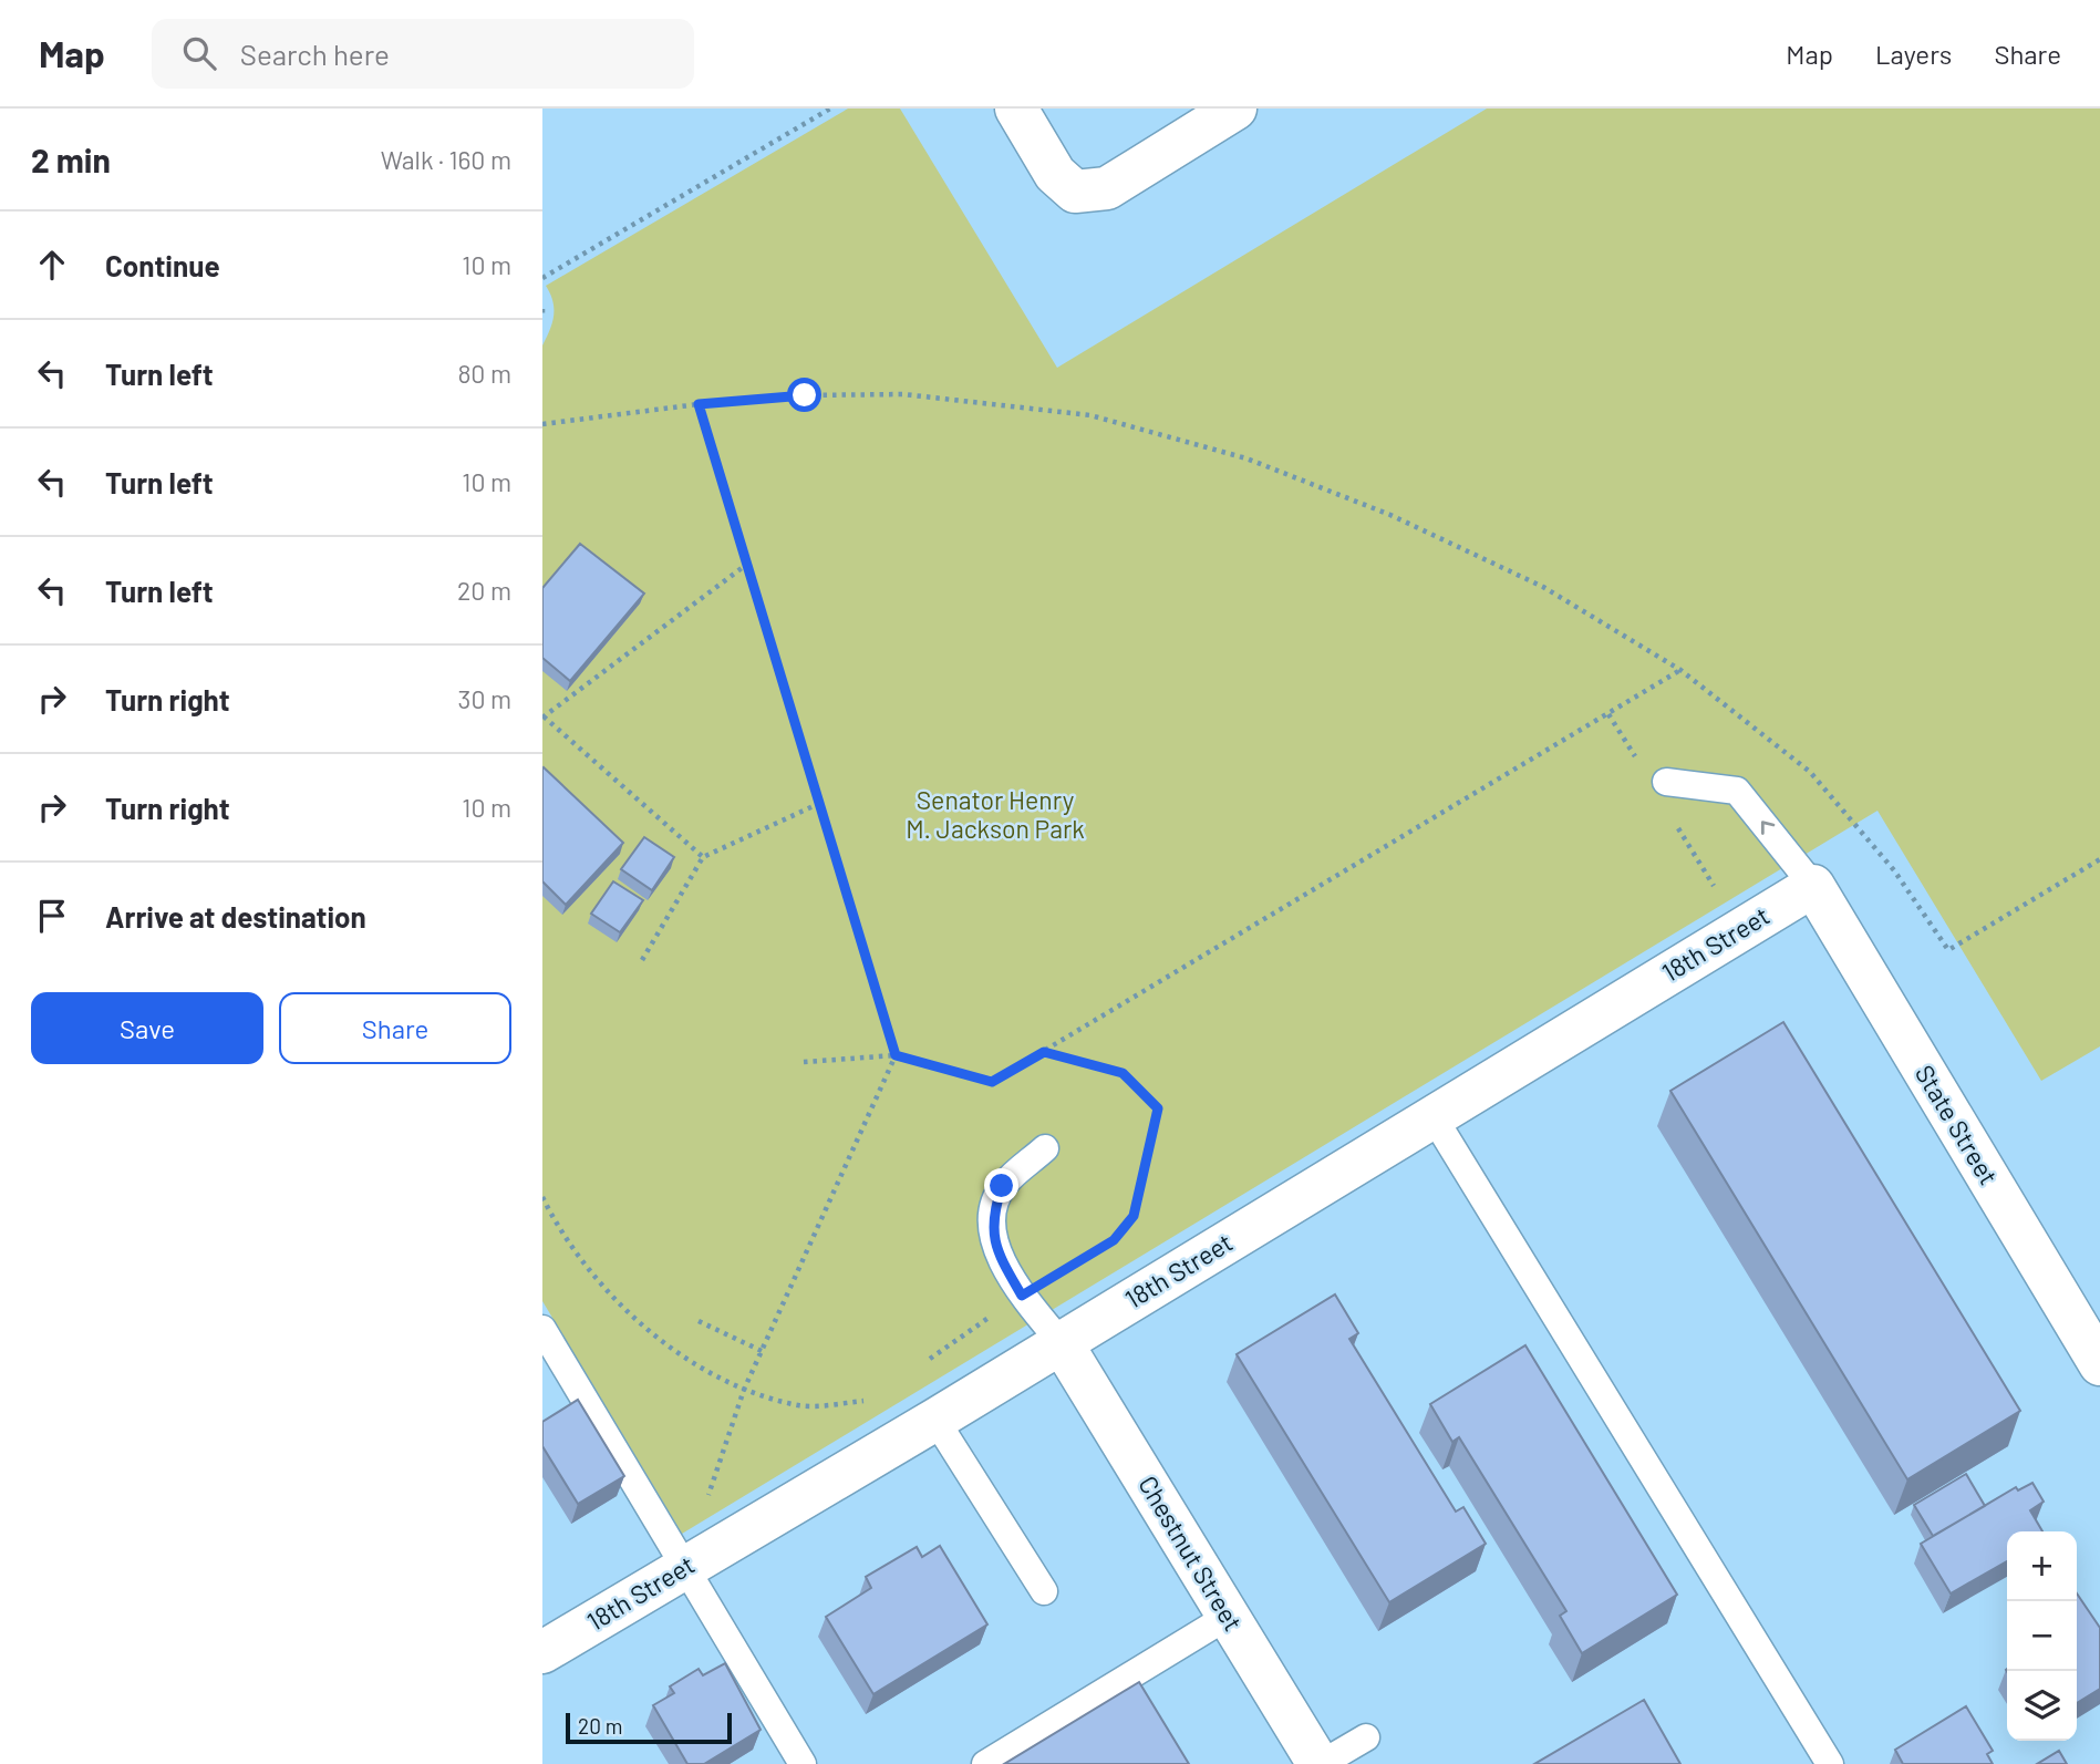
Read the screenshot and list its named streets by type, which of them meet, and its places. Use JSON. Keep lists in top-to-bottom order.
{
  "streets": {
    "street": ["18th Street", "State Street", "Chestnut Street"]
  },
  "crossings": [
    ["18th Street", "State Street"],
    ["18th Street", "Chestnut Street"]
  ],
  "parks": ["Senator Henry M. Jackson Park"],
  "scale_bar": "20 m",
  "page": {
    "header": "Map",
    "search": "Search here",
    "nav": ["Map", "Layers", "Share"],
    "heading": ["2 min", "Walk · 160 m"],
    "list": [
      ["Continue", "10 m"],
      ["Turn left", "80 m"],
      ["Turn left", "10 m"],
      ["Turn left", "20 m"],
      ["Turn right", "30 m"],
      ["Turn right", "10 m"],
      "Arrive at destination"
    ],
    "buttons": ["Save", "Share"],
    "map_buttons": ["+", "−"],
    "scale": "20 m"
  }
}
